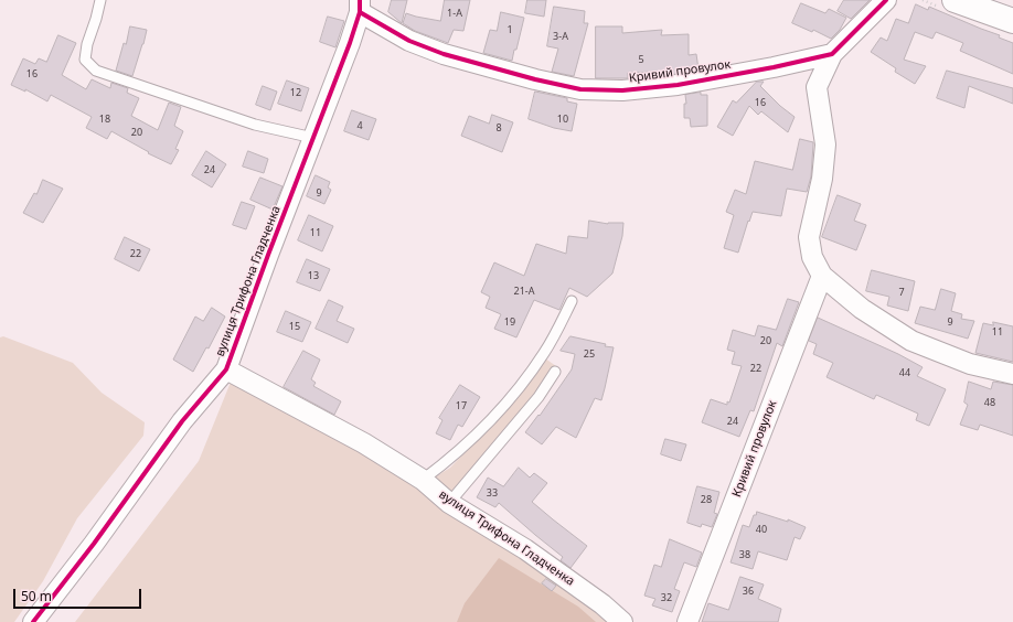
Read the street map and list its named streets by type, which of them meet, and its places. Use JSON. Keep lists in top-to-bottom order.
{
  "streets": {
    "street": ["Кривий провулок", "вулиця Трифона Гладченка"]
  },
  "crossings": [
    ["Кривий провулок", "вулиця Трифона Гладченка"]
  ],
  "house_numbers": [
    "1-А",
    "1",
    "3-А",
    "5",
    "16",
    "12",
    "16",
    "18",
    "10",
    "4",
    "8",
    "20",
    "24",
    "9",
    "11",
    "22",
    "13",
    "21-А",
    "7",
    "19",
    "9",
    "15",
    "11",
    "20",
    "25",
    "22",
    "44",
    "48",
    "17",
    "24",
    "33",
    "28",
    "40",
    "38",
    "36",
    "32"
  ],
  "scale_bar": "50 m"
}
